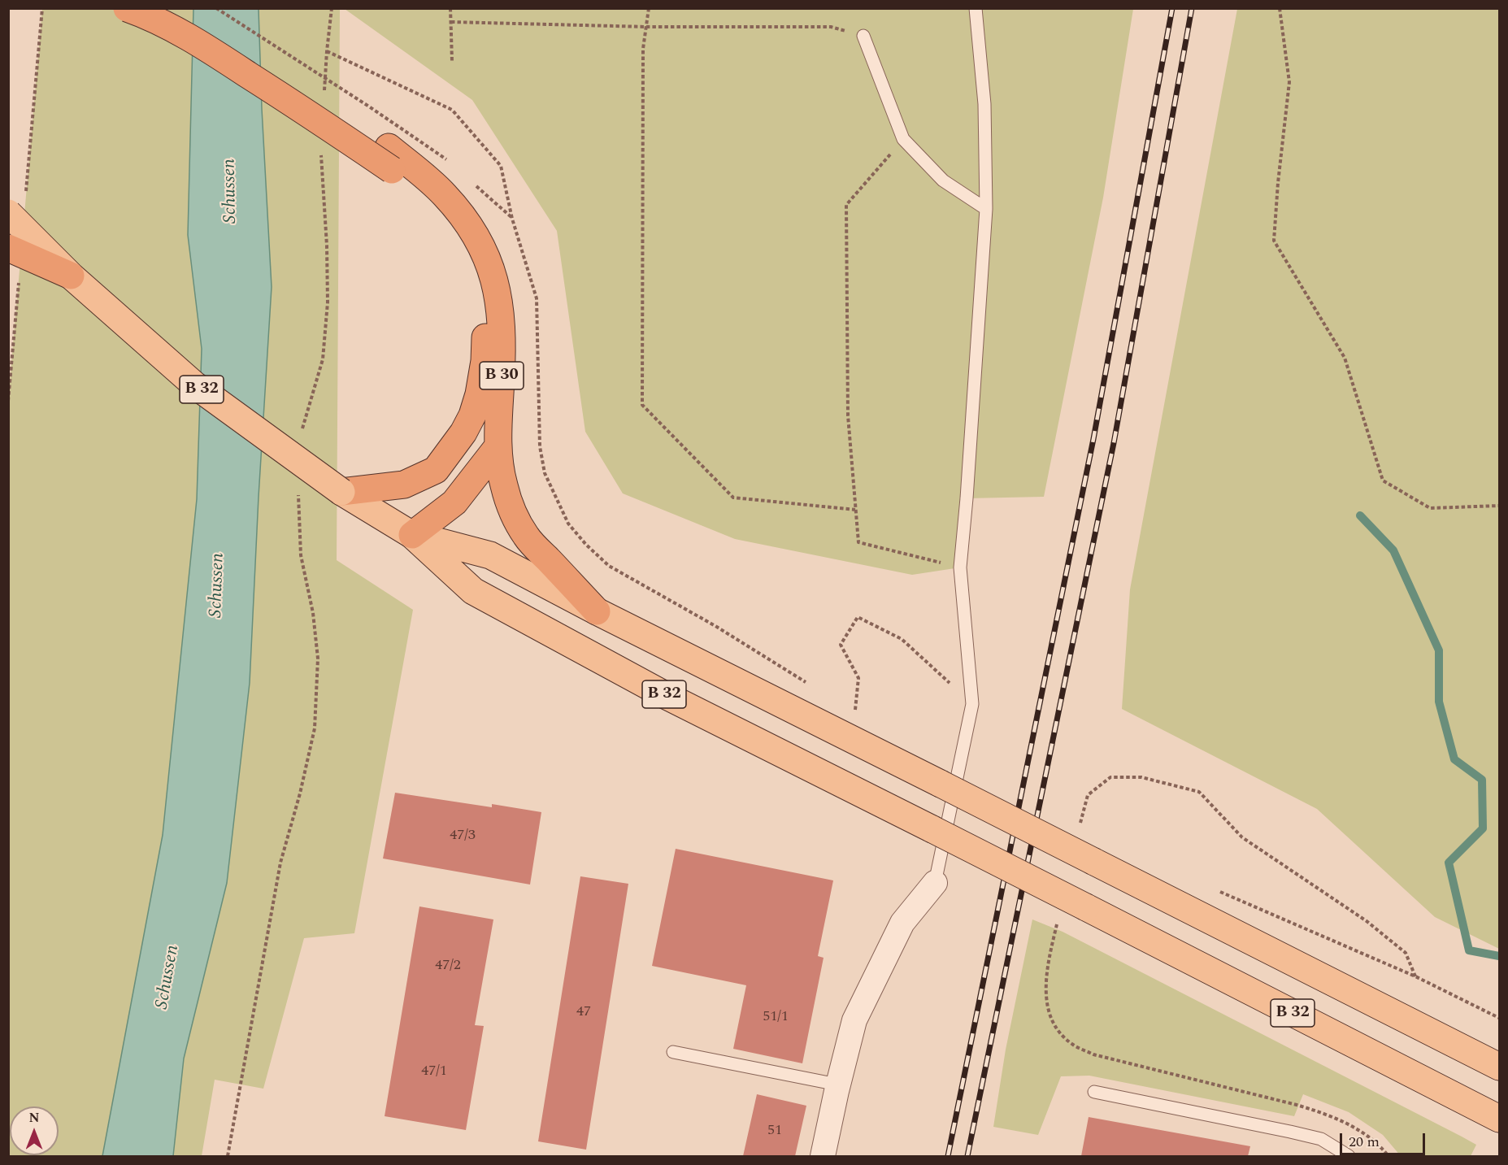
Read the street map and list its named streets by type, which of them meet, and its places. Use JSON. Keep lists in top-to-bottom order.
{
  "streets": {
    "highway": ["B 30"],
    "main road": ["B 32"]
  },
  "crossings": [
    ["B 30", "B 32"]
  ],
  "water": ["Schussen"],
  "house_numbers": [
    "47/3",
    "47/2",
    "47",
    "51/1",
    "47/1",
    "51"
  ],
  "scale_bar": "20 m",
  "north": "top"
}
